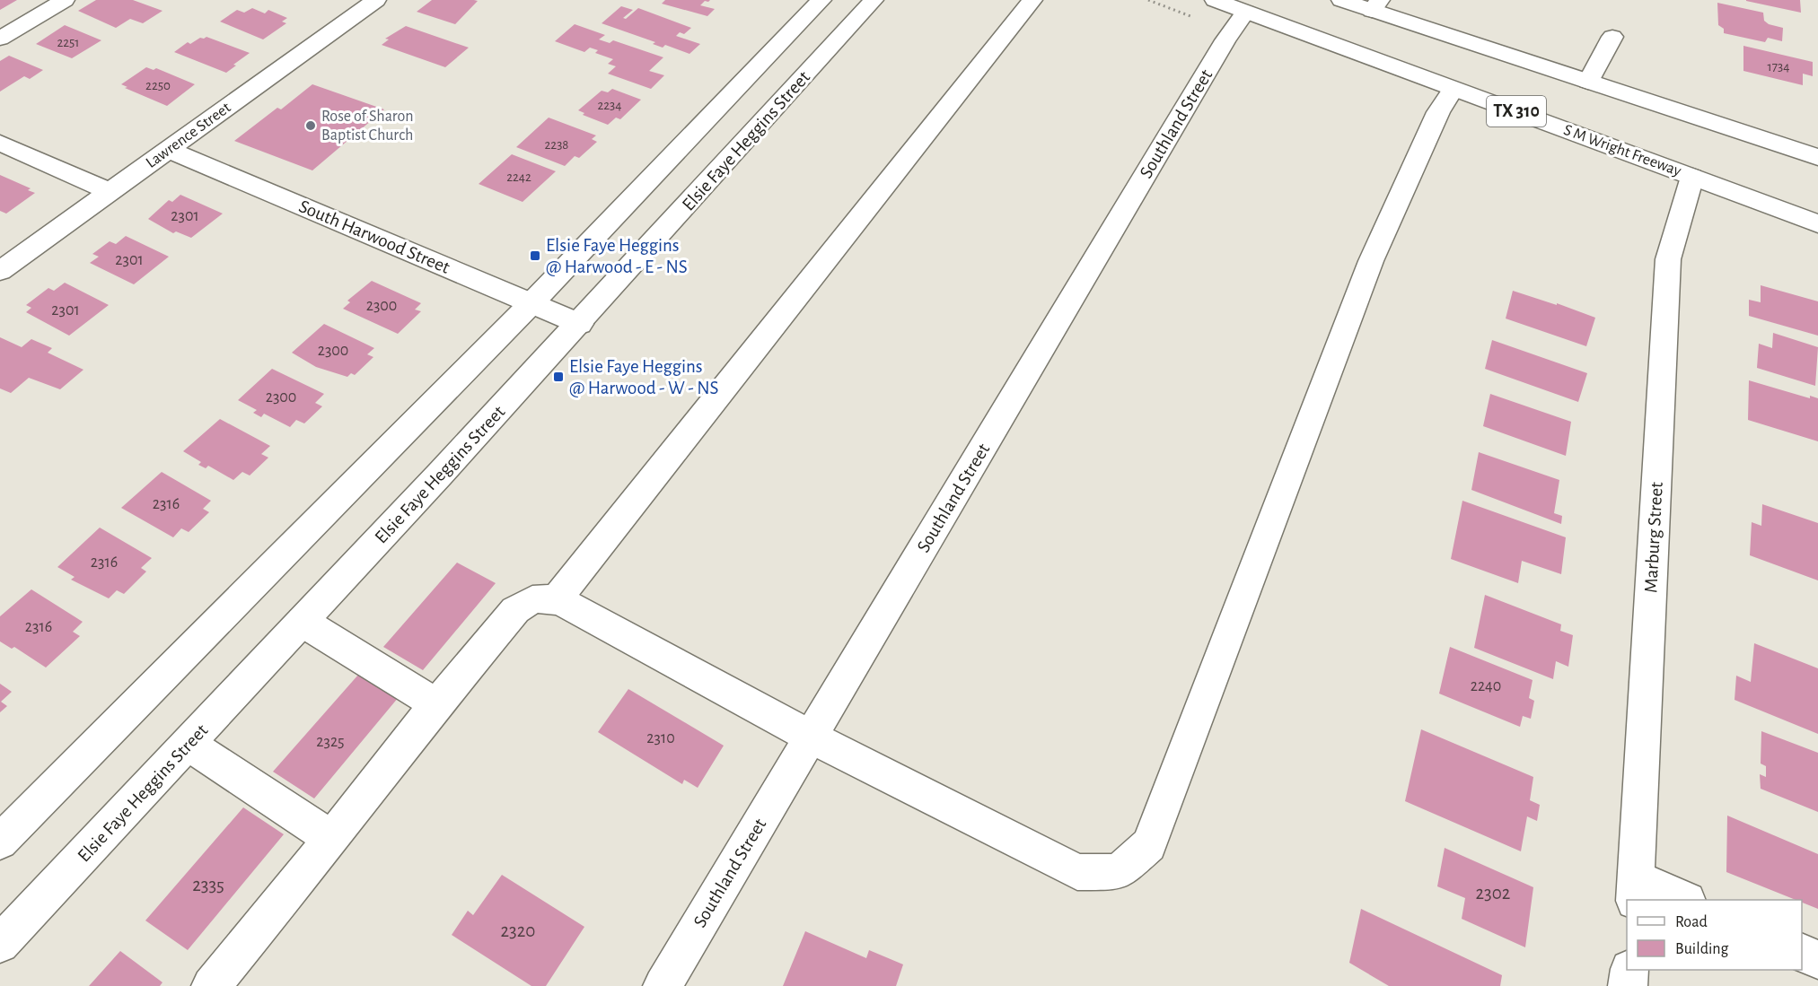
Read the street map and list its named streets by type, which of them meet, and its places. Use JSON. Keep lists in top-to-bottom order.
{
  "streets": {
    "main road": [
      "TX 310",
      "Southland Street",
      "Lawrence Street",
      "Elsie Faye Heggins Street",
      "S M Wright Freeway",
      "South Harwood Street",
      "Marburg Street"
    ]
  },
  "crossings": [
    ["Southland Street", "S M Wright Freeway"],
    ["Lawrence Street", "South Harwood Street"],
    ["Elsie Faye Heggins Street", "South Harwood Street"],
    ["S M Wright Freeway", "Marburg Street"]
  ],
  "places": {
    "other": ["Rose of Sharon Baptist Church"],
    "transit": ["Elsie Faye Heggins @ Harwood - E - NS", "Elsie Faye Heggins @ Harwood - W - NS"]
  },
  "house_numbers": [
    "2251",
    "1734",
    "2250",
    "2234",
    "2238",
    "2242",
    "2301",
    "2301",
    "2300",
    "2301",
    "2300",
    "2300",
    "2316",
    "2316",
    "2316",
    "2240",
    "2310",
    "2325",
    "2335",
    "2302",
    "2320"
  ],
  "legend": ["Road", "Building"]
}
